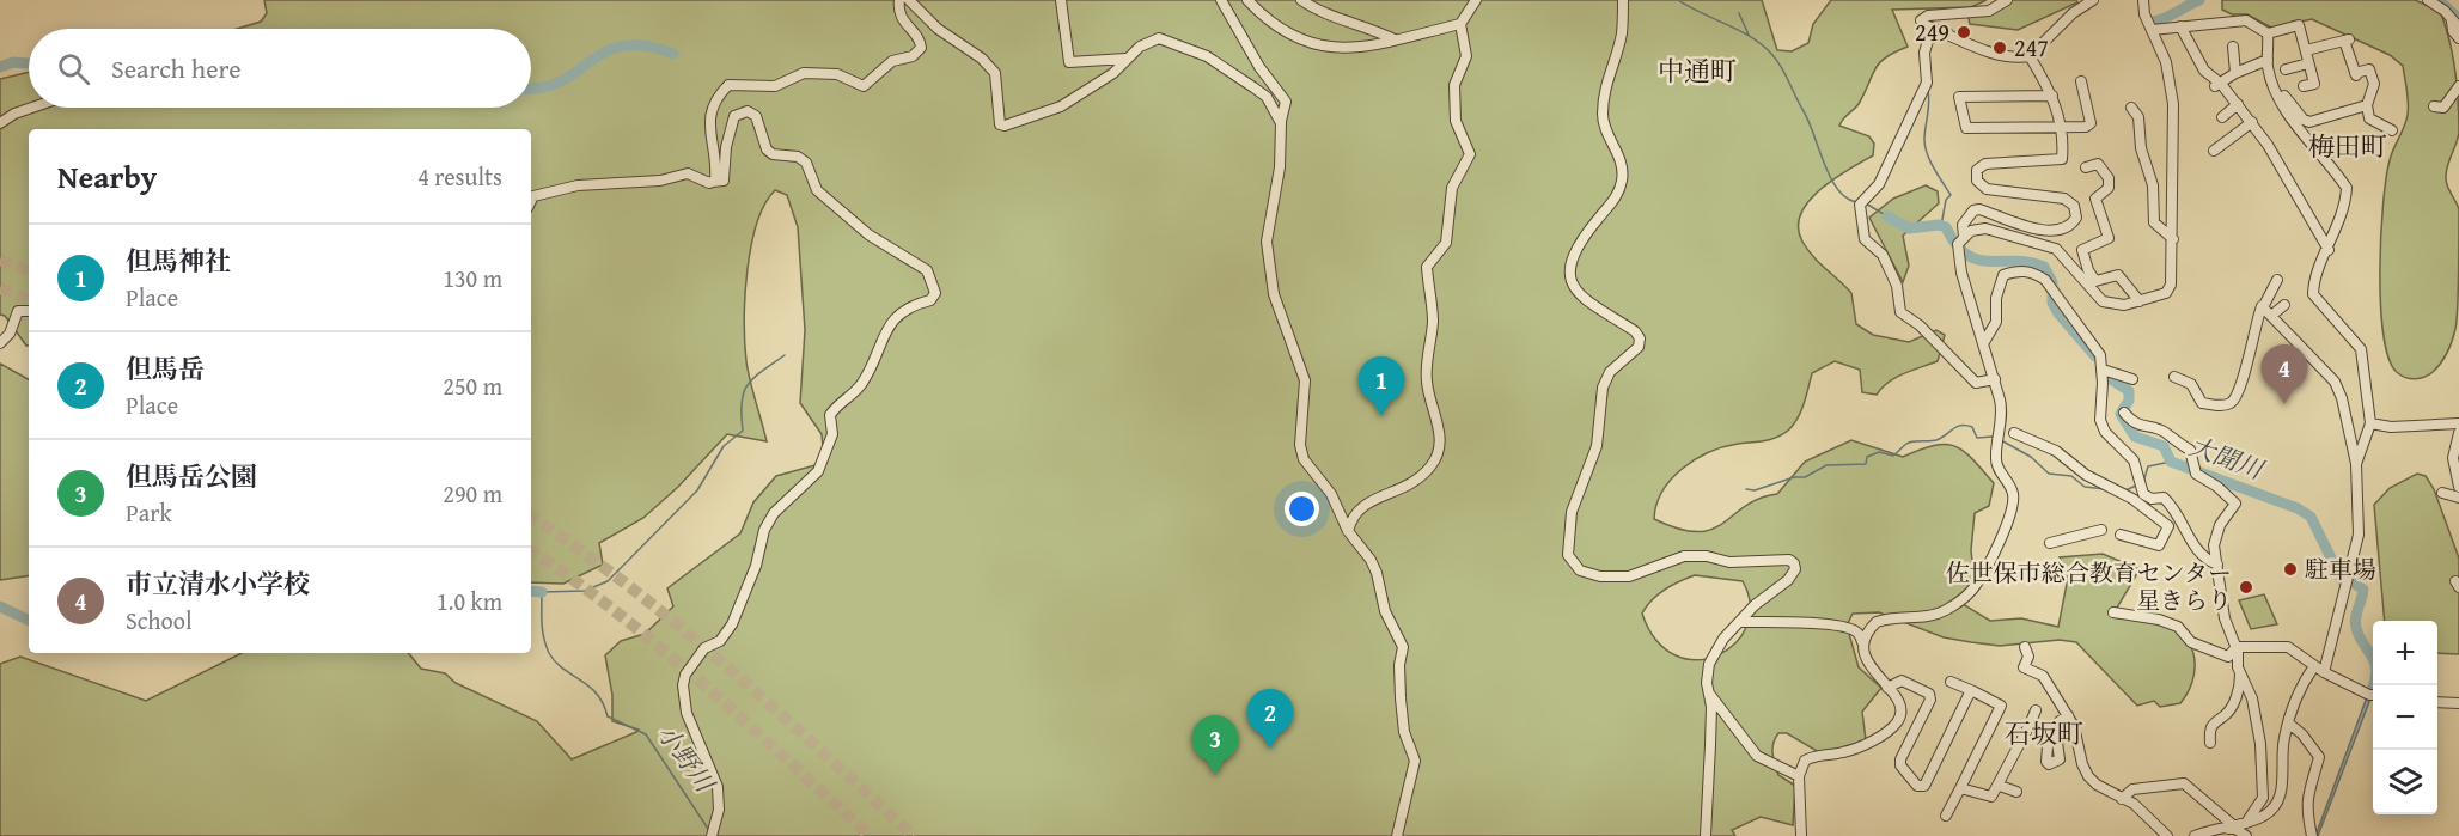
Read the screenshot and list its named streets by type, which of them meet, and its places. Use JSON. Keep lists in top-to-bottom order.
{
  "districts": ["中通町", "梅田町", "石坂町"],
  "water": ["大聞川", "小野川"],
  "places": [
    "249",
    "247",
    "駐車場",
    "佐世保市総合教育センター 星きらり"
  ],
  "page": {
    "search": "Search here",
    "heading": ["Nearby", "4 results"],
    "list": [
      {
        "mark": "1",
        "name": "但馬神社",
        "note": "Place",
        "value": "130 m"
      },
      {
        "mark": "2",
        "name": "但馬岳",
        "note": "Place",
        "value": "250 m"
      },
      {
        "mark": "3",
        "name": "但馬岳公園",
        "note": "Park",
        "value": "290 m"
      },
      {
        "mark": "4",
        "name": "市立清水小学校",
        "note": "School",
        "value": "1.0 km"
      }
    ],
    "pins": [
      "4",
      "1",
      "2",
      "3"
    ],
    "map_buttons": ["+", "−"]
  }
}
